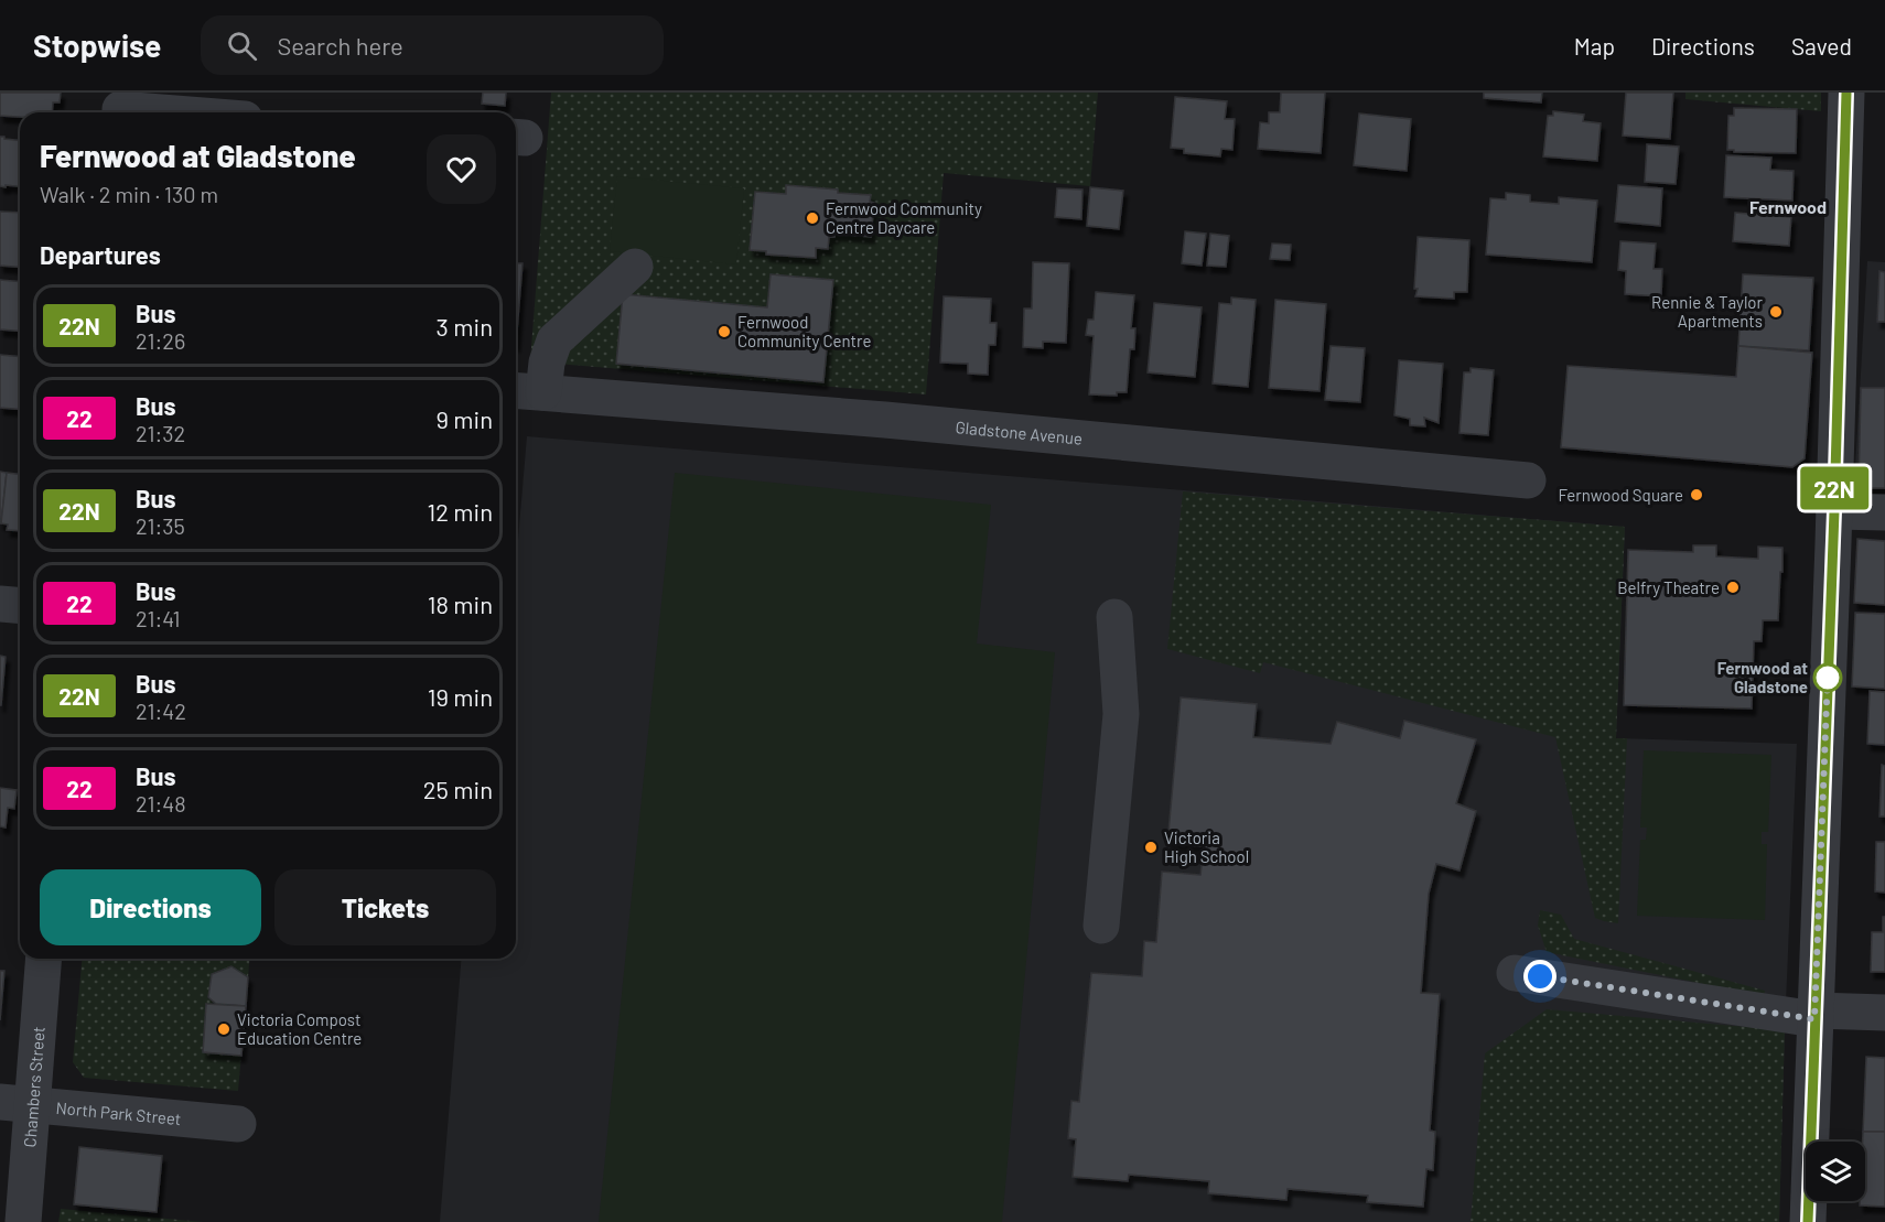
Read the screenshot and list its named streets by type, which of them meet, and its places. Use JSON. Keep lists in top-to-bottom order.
{
  "streets": {
    "street": ["Gladstone Avenue", "Chambers Street", "North Park Street"]
  },
  "crossings": [
    ["Chambers Street", "North Park Street"]
  ],
  "districts": ["Fernwood"],
  "places": [
    "Fernwood Community Centre Daycare",
    "Rennie & Taylor Apartments",
    "Fernwood Community Centre",
    "Fernwood Square",
    "Belfry Theatre",
    "Fernwood at Gladstone",
    "Victoria High School",
    "Victoria Compost Education Centre"
  ],
  "lines": ["bus line 22N"],
  "page": {
    "header": "Stopwise",
    "search": "Search here",
    "nav": ["Map", "Directions", "Saved"],
    "on_map": "22N",
    "heading": [
      ["Fernwood at Gladstone", "Walk · 2 min · 130 m"],
      "Departures"
    ],
    "list": [
      {
        "mark": "22N",
        "name": "Bus",
        "note": "21:26",
        "value": "3 min"
      },
      {
        "mark": "22",
        "name": "Bus",
        "note": "21:32",
        "value": "9 min"
      },
      {
        "mark": "22N",
        "name": "Bus",
        "note": "21:35",
        "value": "12 min"
      },
      {
        "mark": "22",
        "name": "Bus",
        "note": "21:41",
        "value": "18 min"
      },
      {
        "mark": "22N",
        "name": "Bus",
        "note": "21:42",
        "value": "19 min"
      },
      {
        "mark": "22",
        "name": "Bus",
        "note": "21:48",
        "value": "25 min"
      }
    ],
    "buttons": ["Directions", "Tickets"]
  }
}
